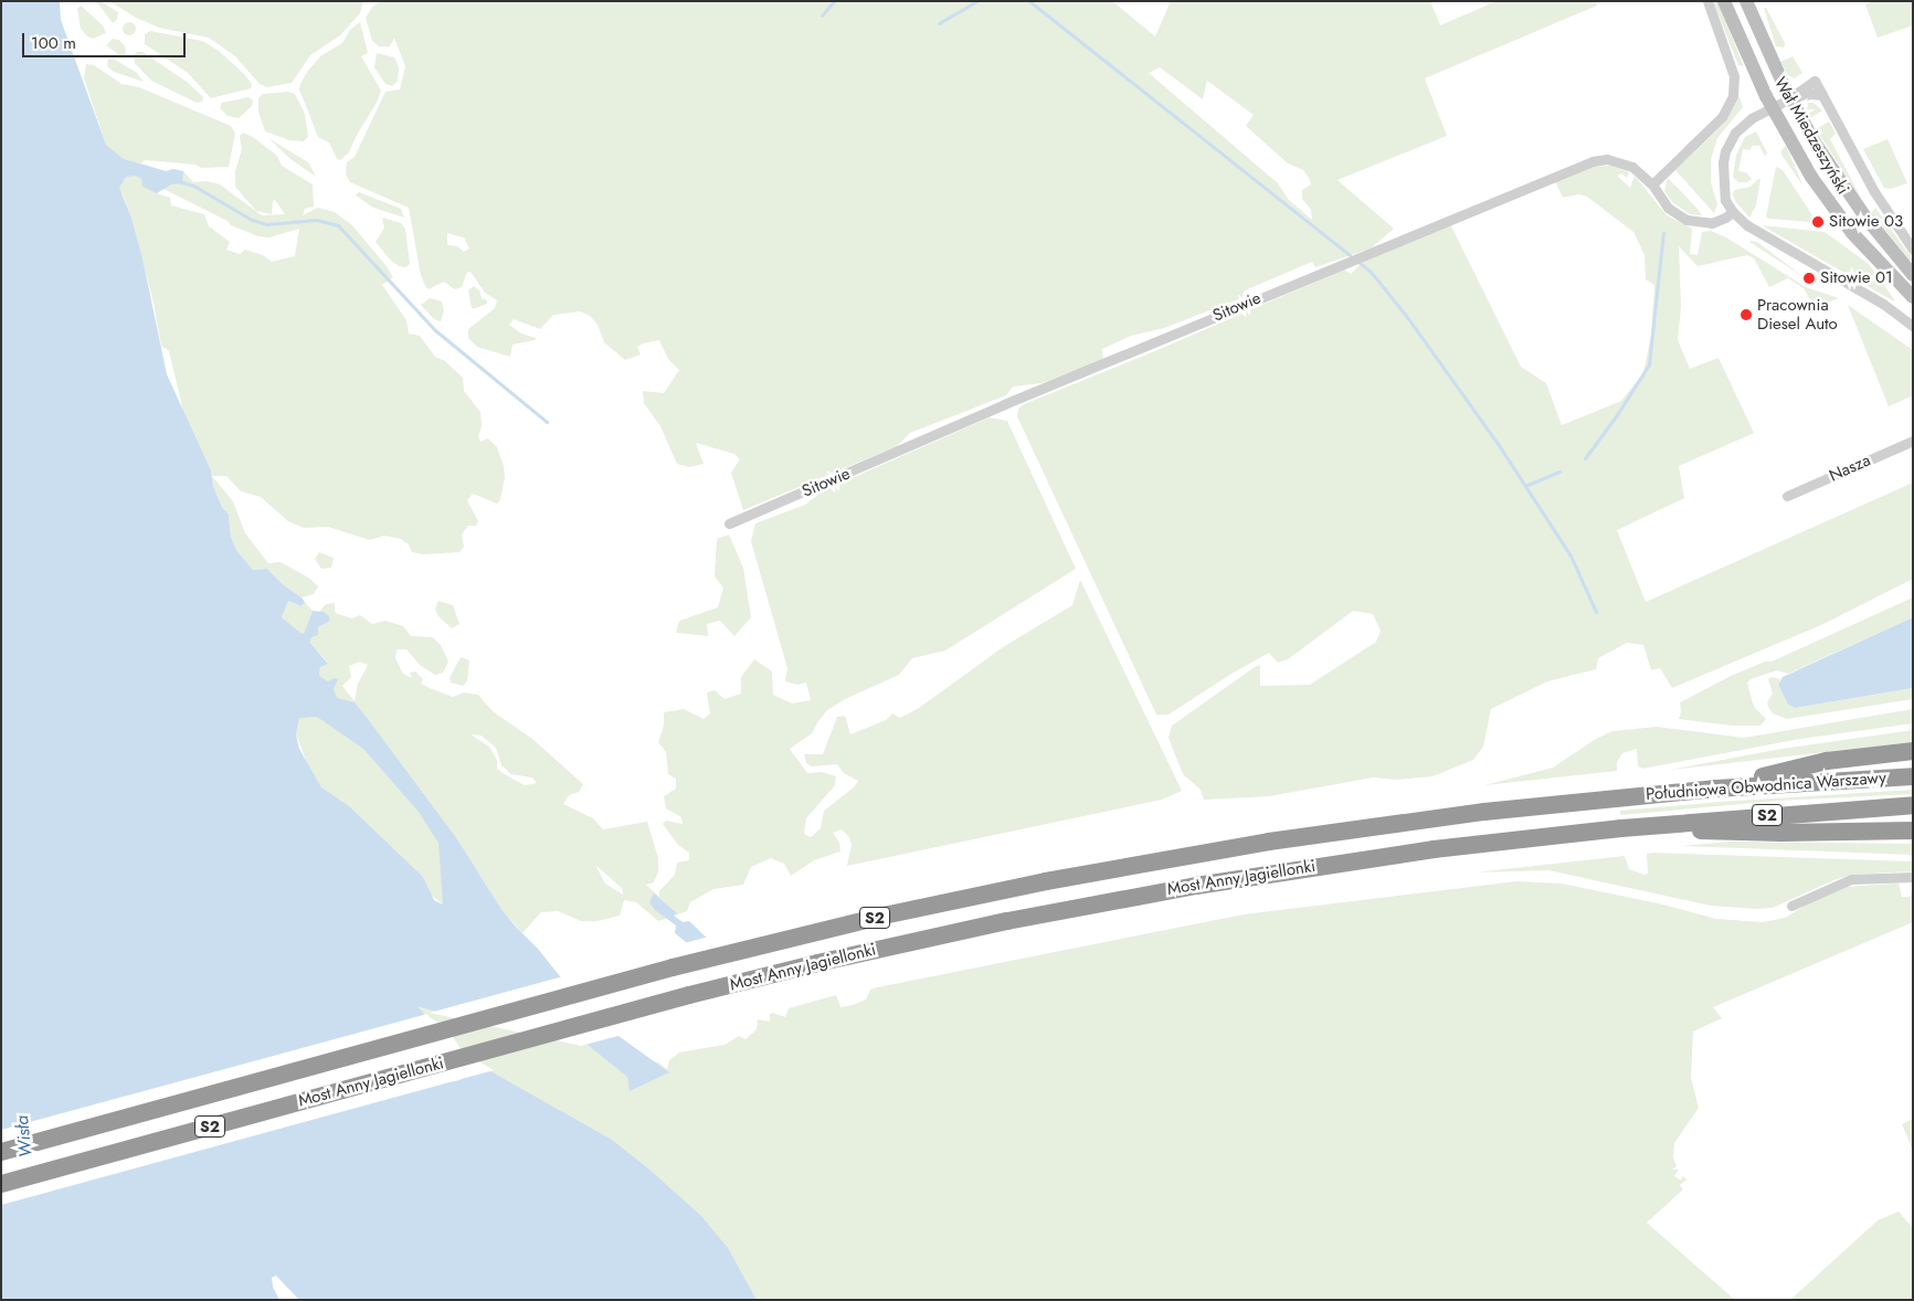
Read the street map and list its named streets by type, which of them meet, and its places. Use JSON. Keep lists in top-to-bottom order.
{
  "streets": {
    "highway": ["Południowa Obwodnica Warszawy", "S2", "Most Anny Jagiellonki"],
    "main road": ["Wał Miedzeszyński"],
    "street": ["Sitowie", "Nasza"]
  },
  "crossings": [
    ["Południowa Obwodnica Warszawy", "Most Anny Jagiellonki"]
  ],
  "water": ["Wisła"],
  "places": ["Sitowie 03", "Sitowie 01", "Pracownia Diesel Auto"],
  "scale_bar": "100 m"
}
